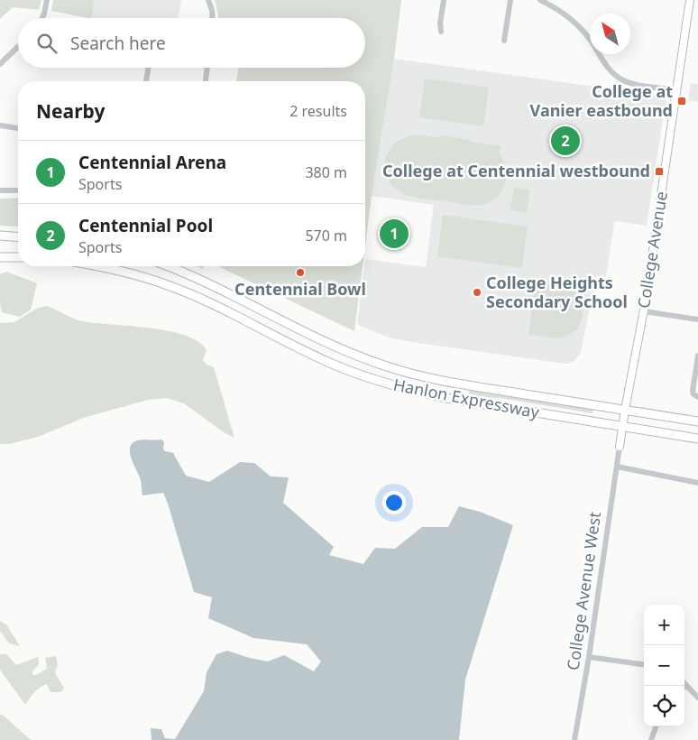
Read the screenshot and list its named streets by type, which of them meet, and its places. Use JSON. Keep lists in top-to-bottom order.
{
  "streets": {
    "highway": ["Hanlon Expressway"],
    "main road": ["College Avenue"],
    "street": ["College Avenue West"]
  },
  "crossings": [
    ["College Avenue", "Hanlon Expressway"],
    ["College Avenue", "College Avenue West"]
  ],
  "places": {
    "transit": ["College at Vanier eastbound", "College at Centennial westbound"],
    "other": ["Centennial Bowl", "College Heights Secondary School"]
  },
  "north": "top left",
  "page": {
    "search": "Search here",
    "heading": ["Nearby", "2 results"],
    "pins": ["2", "1"],
    "list": [
      {
        "mark": "1",
        "name": "Centennial Arena",
        "note": "Sports",
        "value": "380 m"
      },
      {
        "mark": "2",
        "name": "Centennial Pool",
        "note": "Sports",
        "value": "570 m"
      }
    ],
    "map_buttons": ["+", "−"]
  }
}
